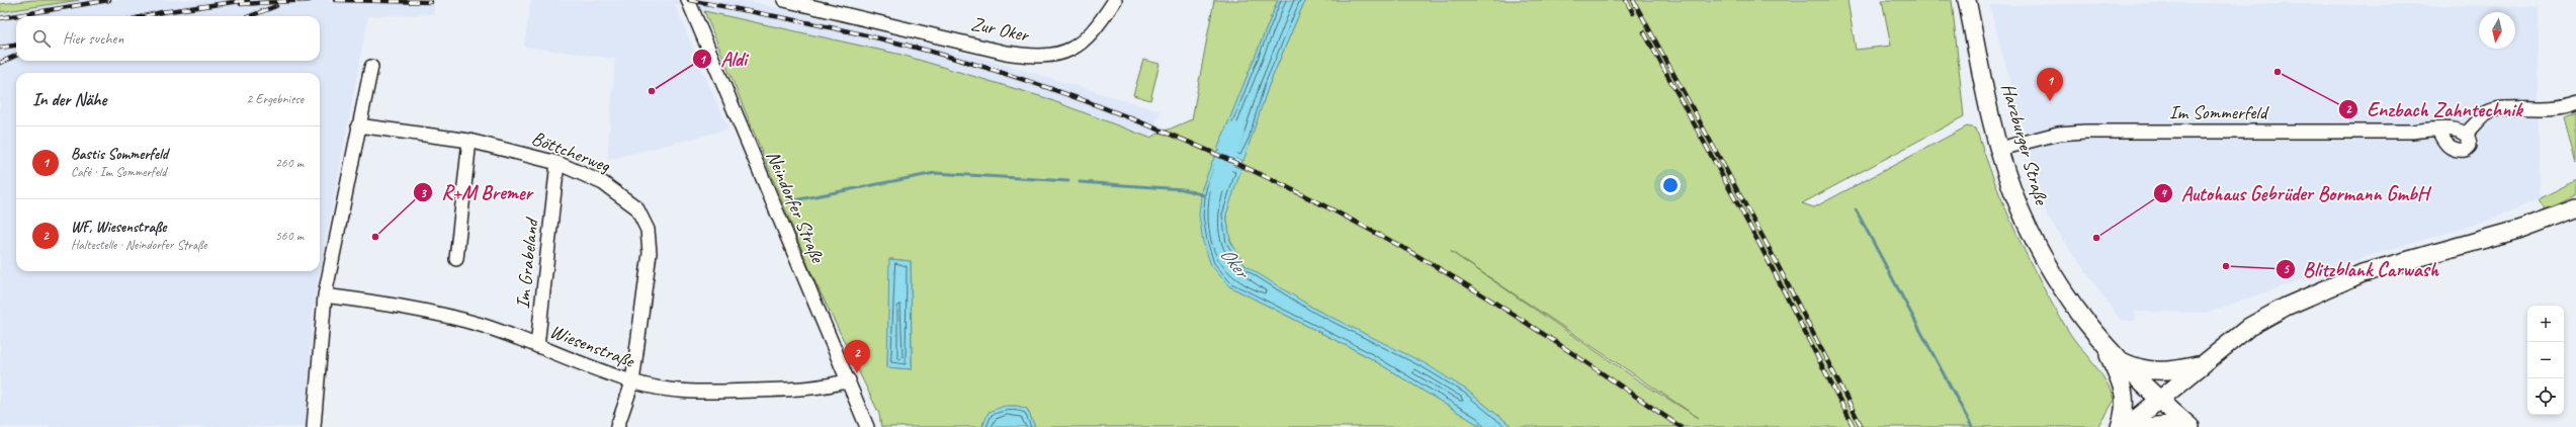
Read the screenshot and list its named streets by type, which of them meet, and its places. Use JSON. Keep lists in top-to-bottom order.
{
  "streets": {
    "main road": ["Harzburger Straße"],
    "street": [
      "Zur Oker",
      "Im Sommerfeld",
      "Böttcherweg",
      "Neindorfer Straße",
      "Im Grabeland",
      "Wiesenstraße"
    ]
  },
  "crossings": [
    ["Im Sommerfeld", "Harzburger Straße"],
    ["Böttcherweg", "Im Grabeland"],
    ["Böttcherweg", "Wiesenstraße"],
    ["Neindorfer Straße", "Wiesenstraße"],
    ["Im Grabeland", "Wiesenstraße"]
  ],
  "water": ["Oker"],
  "places": [
    "Enzbach Zahntechnik",
    "Aldi",
    "R+M Bremer",
    "Autohaus Gebrüder Bormann GmbH",
    "Blitzblank Carwash"
  ],
  "north": "bottom",
  "page": {
    "search": "Hier suchen",
    "pins": ["1", "2"],
    "heading": ["In der Nähe", "2 Ergebnisse"],
    "list": [
      {
        "mark": "1",
        "name": "Bastis Sommerfeld",
        "note": "Café · Im Sommerfeld",
        "value": "260 m"
      },
      {
        "mark": "2",
        "name": "WF, Wiesenstraße",
        "note": "Haltestelle · Neindorfer Straße",
        "value": "560 m"
      }
    ],
    "map_buttons": ["+", "−"]
  }
}
